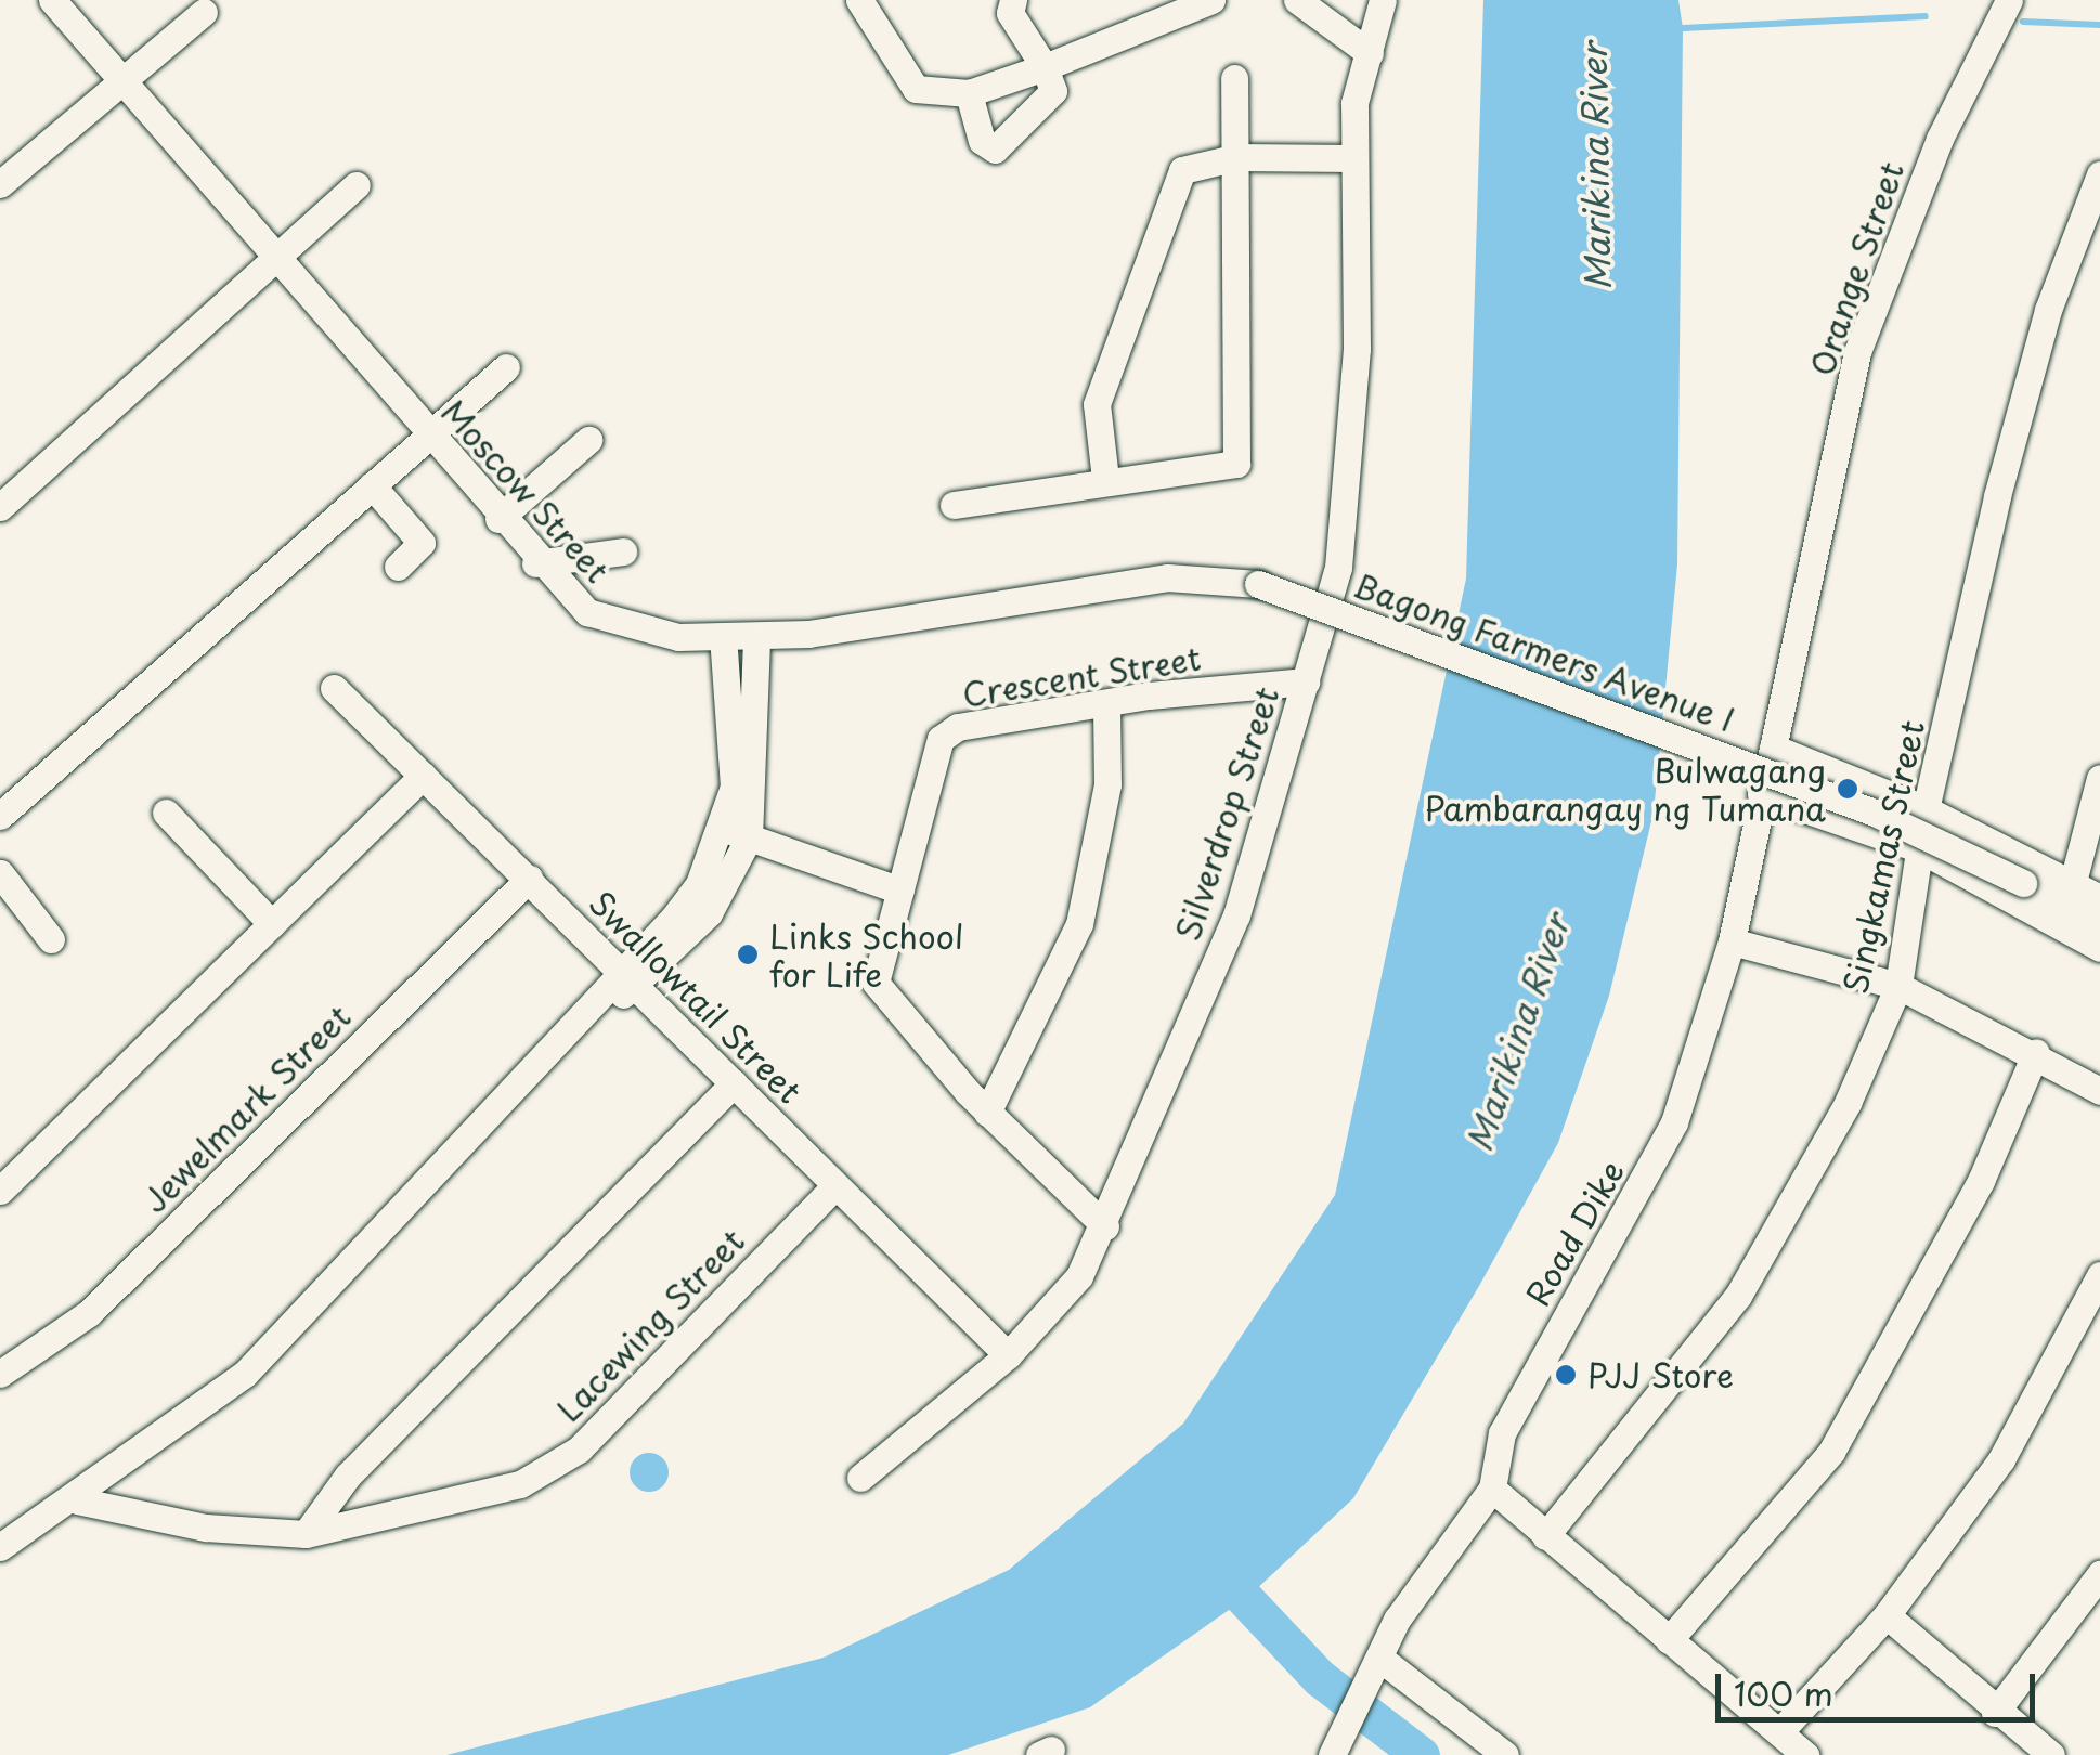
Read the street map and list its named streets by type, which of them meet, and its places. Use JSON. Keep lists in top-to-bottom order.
{
  "streets": {
    "street": [
      "Orange Street",
      "Moscow Street",
      "Bagong Farmers Avenue I",
      "Crescent Street",
      "Silverdrop Street",
      "Singkamas Street",
      "Swallowtail Street",
      "Jewelmark Street",
      "Road Dike",
      "Lacewing Street"
    ]
  },
  "crossings": [
    ["Orange Street", "Road Dike"],
    ["Moscow Street", "Bagong Farmers Avenue I"],
    ["Crescent Street", "Silverdrop Street"],
    ["Silverdrop Street", "Swallowtail Street"],
    ["Swallowtail Street", "Jewelmark Street"],
    ["Swallowtail Street", "Lacewing Street"]
  ],
  "water": ["Marikina River"],
  "places": ["Bulwagang Pambarangay ng Tumana", "Links School for Life", "PJJ Store"],
  "scale_bar": "100 m"
}
